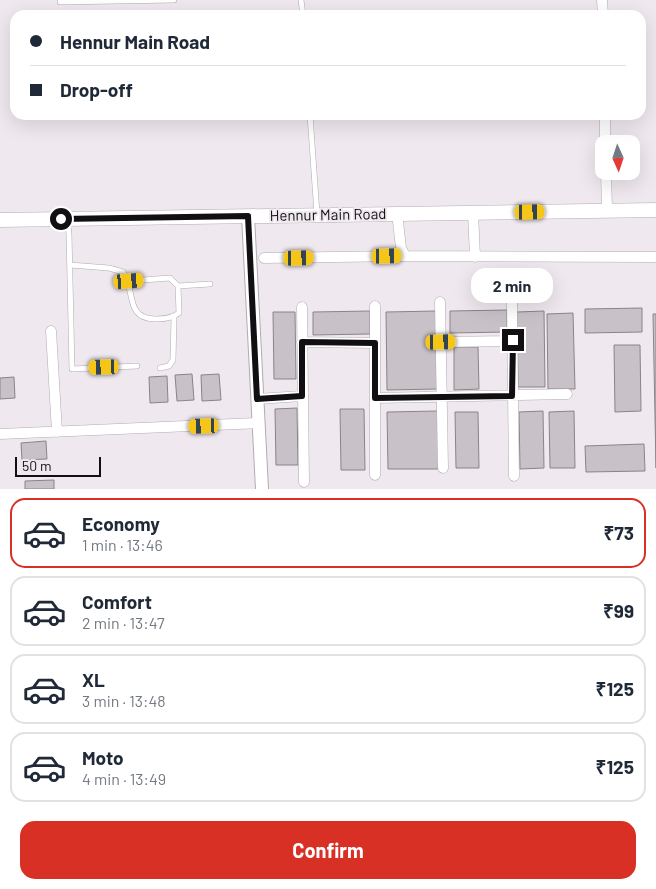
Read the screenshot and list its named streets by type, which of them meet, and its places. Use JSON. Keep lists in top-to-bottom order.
{
  "streets": {
    "main road": ["Hennur Main Road"]
  },
  "scale_bar": "50 m",
  "north": "bottom",
  "page": {
    "banner": ["Hennur Main Road", "Drop-off"],
    "bubble": "2 min",
    "scale": "50 m",
    "list": [
      {
        "name": "Economy",
        "note": "1 min · 13:46",
        "value": "₹73"
      },
      {
        "name": "Comfort",
        "note": "2 min · 13:47",
        "value": "₹99"
      },
      {
        "name": "XL",
        "note": "3 min · 13:48",
        "value": "₹125"
      },
      {
        "name": "Moto",
        "note": "4 min · 13:49",
        "value": "₹125"
      }
    ],
    "buttons": "Confirm"
  }
}
